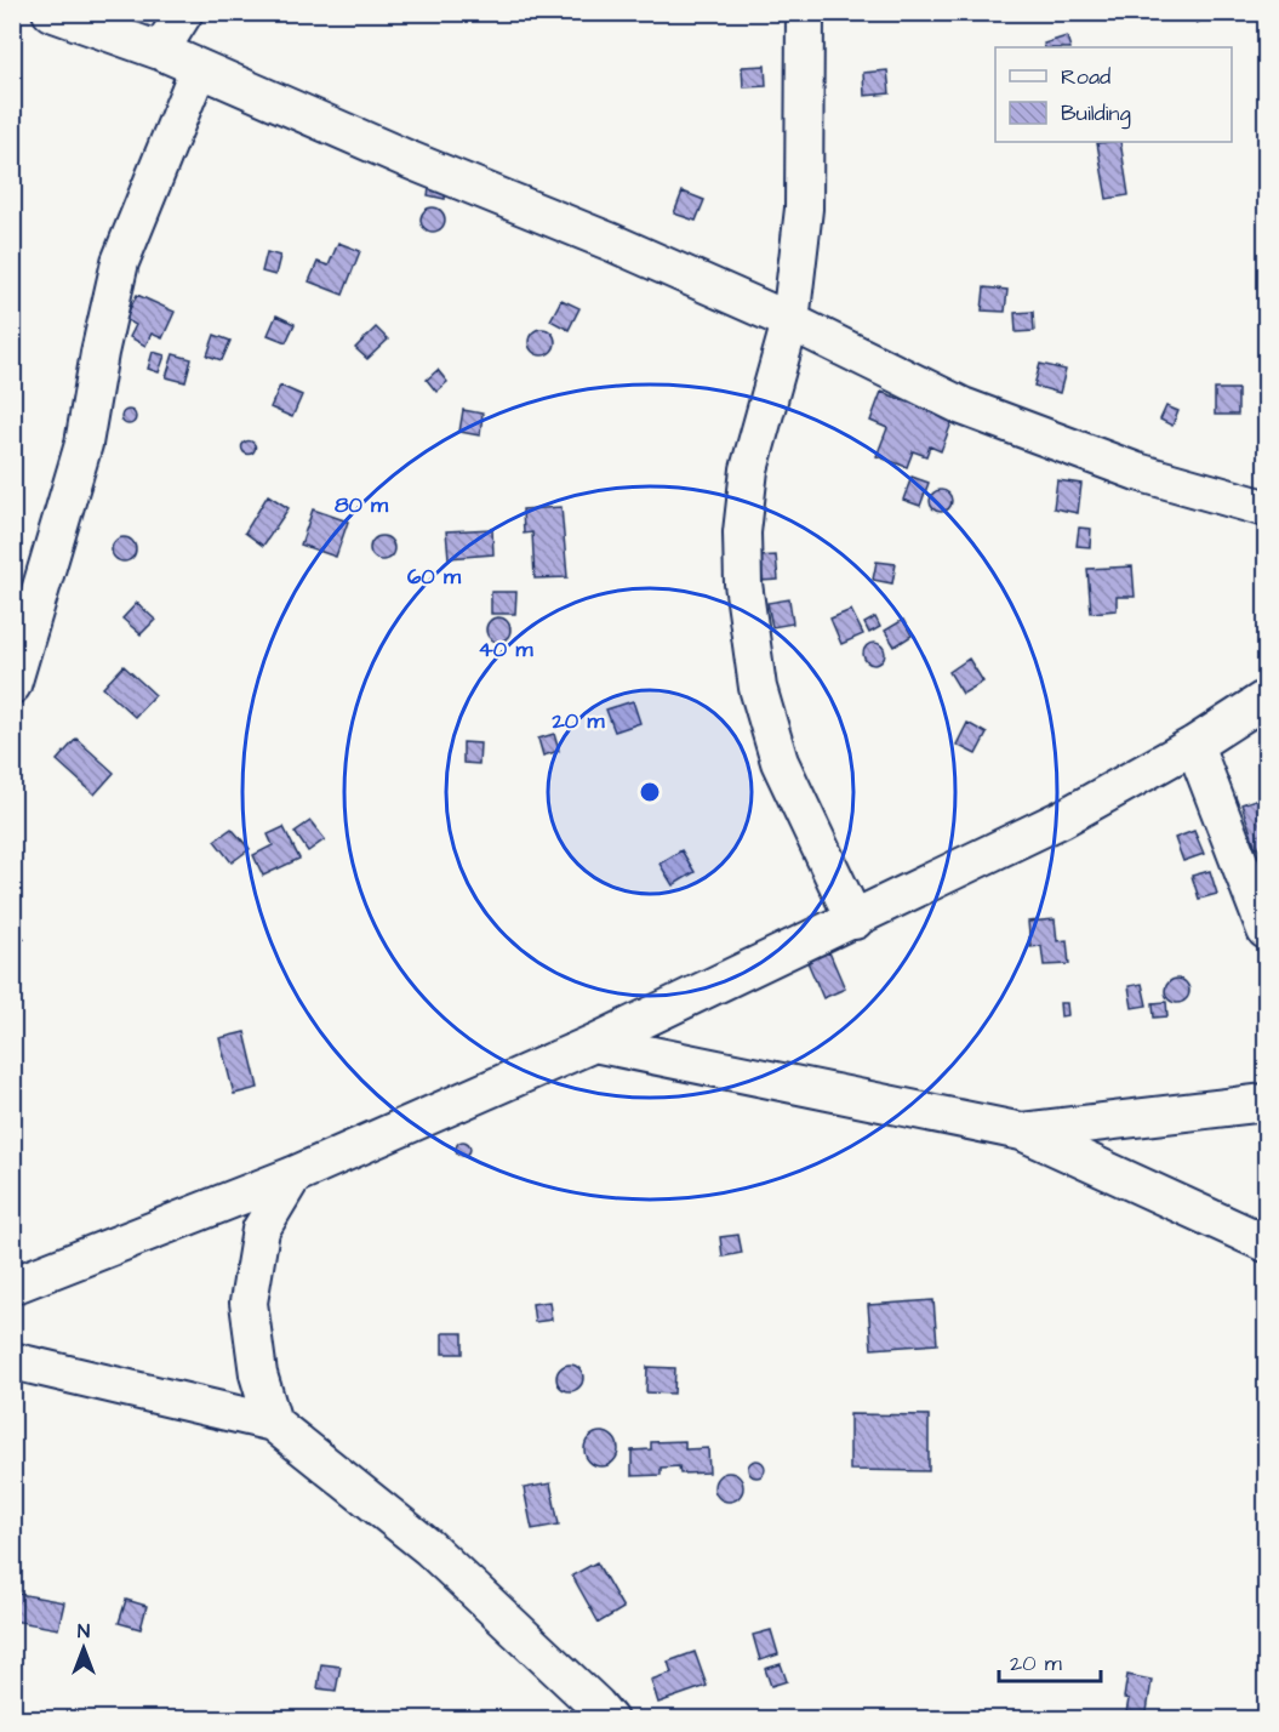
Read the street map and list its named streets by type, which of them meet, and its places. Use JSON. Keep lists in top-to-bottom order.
{
  "legend": ["Road", "Building"],
  "scale_bar": "20 m",
  "north": "top",
  "rings": [
    "80 m",
    "60 m",
    "40 m",
    "20 m"
  ]
}
